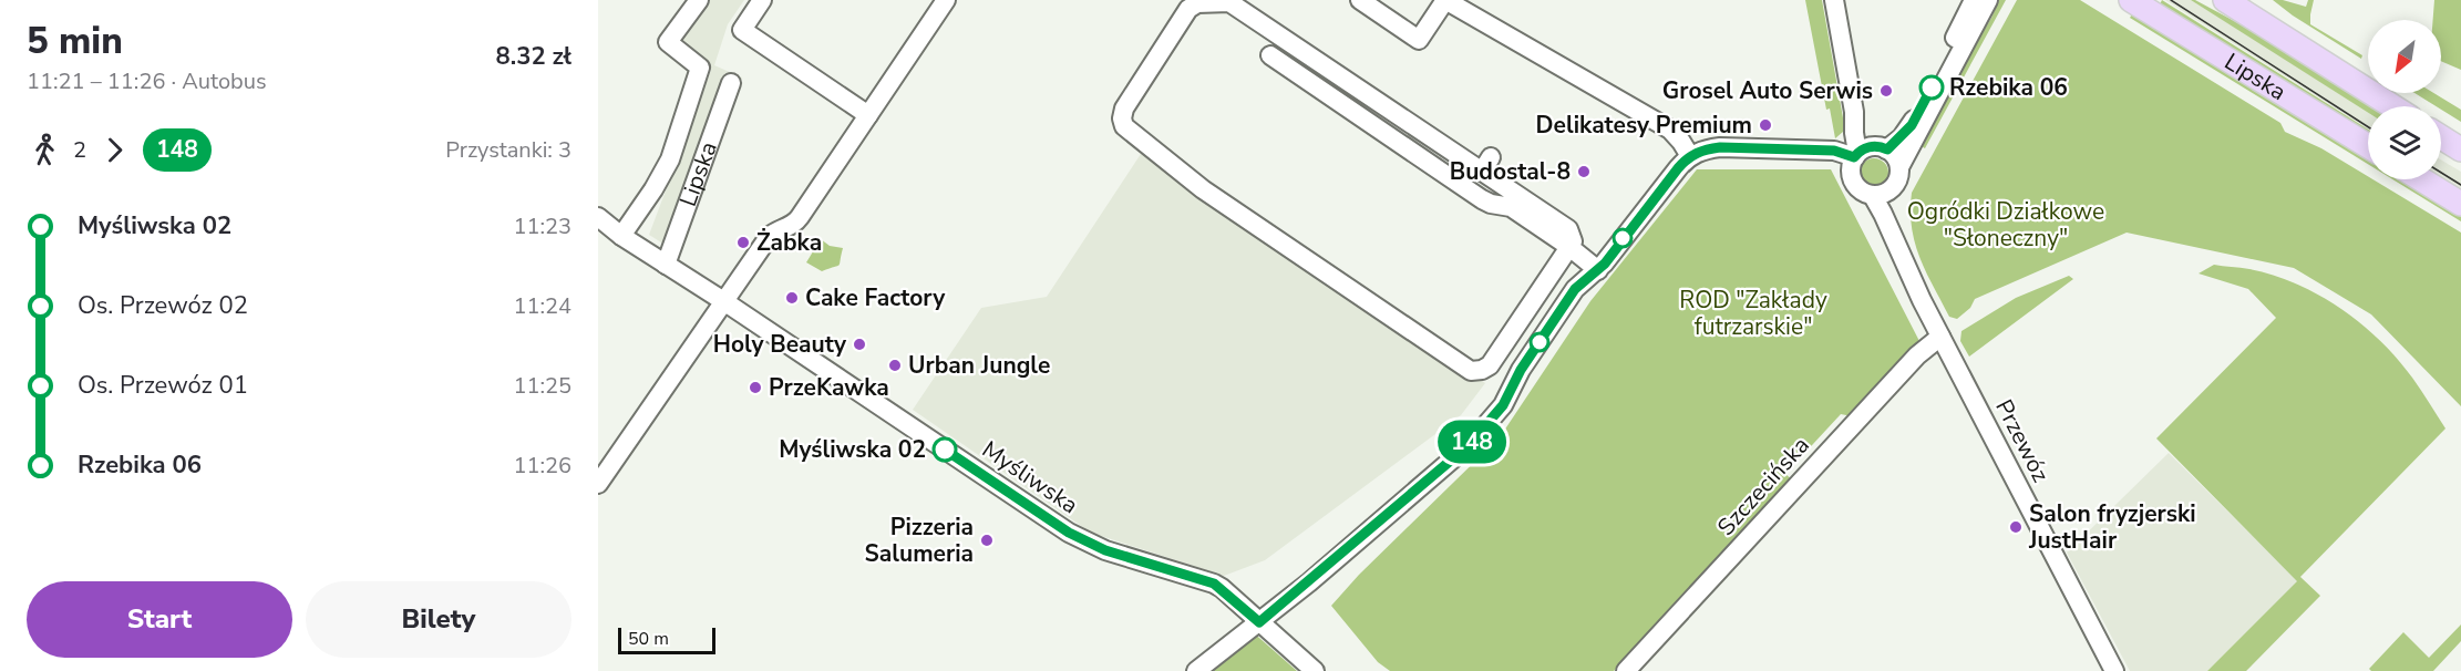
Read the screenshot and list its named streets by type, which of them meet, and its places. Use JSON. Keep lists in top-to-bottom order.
{
  "streets": {
    "main road": ["Lipska"],
    "street": ["Przewóz", "Myśliwska", "Szczecińska"]
  },
  "crossings": [
    ["Lipska", "Myśliwska"],
    ["Przewóz", "Szczecińska"]
  ],
  "parks": ["Ogródki Działkowe \"Słoneczny\"", "ROD \"Zakłady futrzarskie\""],
  "places": [
    "Rzebika 06",
    "Grosel Auto Serwis",
    "Delikatesy Premium",
    "Budostal-8",
    "Żabka",
    "Cake Factory",
    "Holy Beauty",
    "Urban Jungle",
    "PrzeKawka",
    "Myśliwska 02",
    "Salon fryzjerski JustHair",
    "Pizzeria Salumeria"
  ],
  "lines": ["bus line 148"],
  "scale_bar": "50 m",
  "north": "bottom left",
  "page": {
    "heading": ["5 min", "11:21 – 11:26 · Autobus", "8.32 zł"],
    "on_map": "148",
    "legs": ["2", "148", "Przystanki: 3"],
    "list": [
      {
        "name": "Myśliwska 02",
        "value": "11:23"
      },
      {
        "name": "Os. Przewóz 02",
        "value": "11:24"
      },
      {
        "name": "Os. Przewóz 01",
        "value": "11:25"
      },
      {
        "name": "Rzebika 06",
        "value": "11:26"
      }
    ],
    "buttons": ["Start", "Bilety"],
    "scale": "50 m"
  }
}
